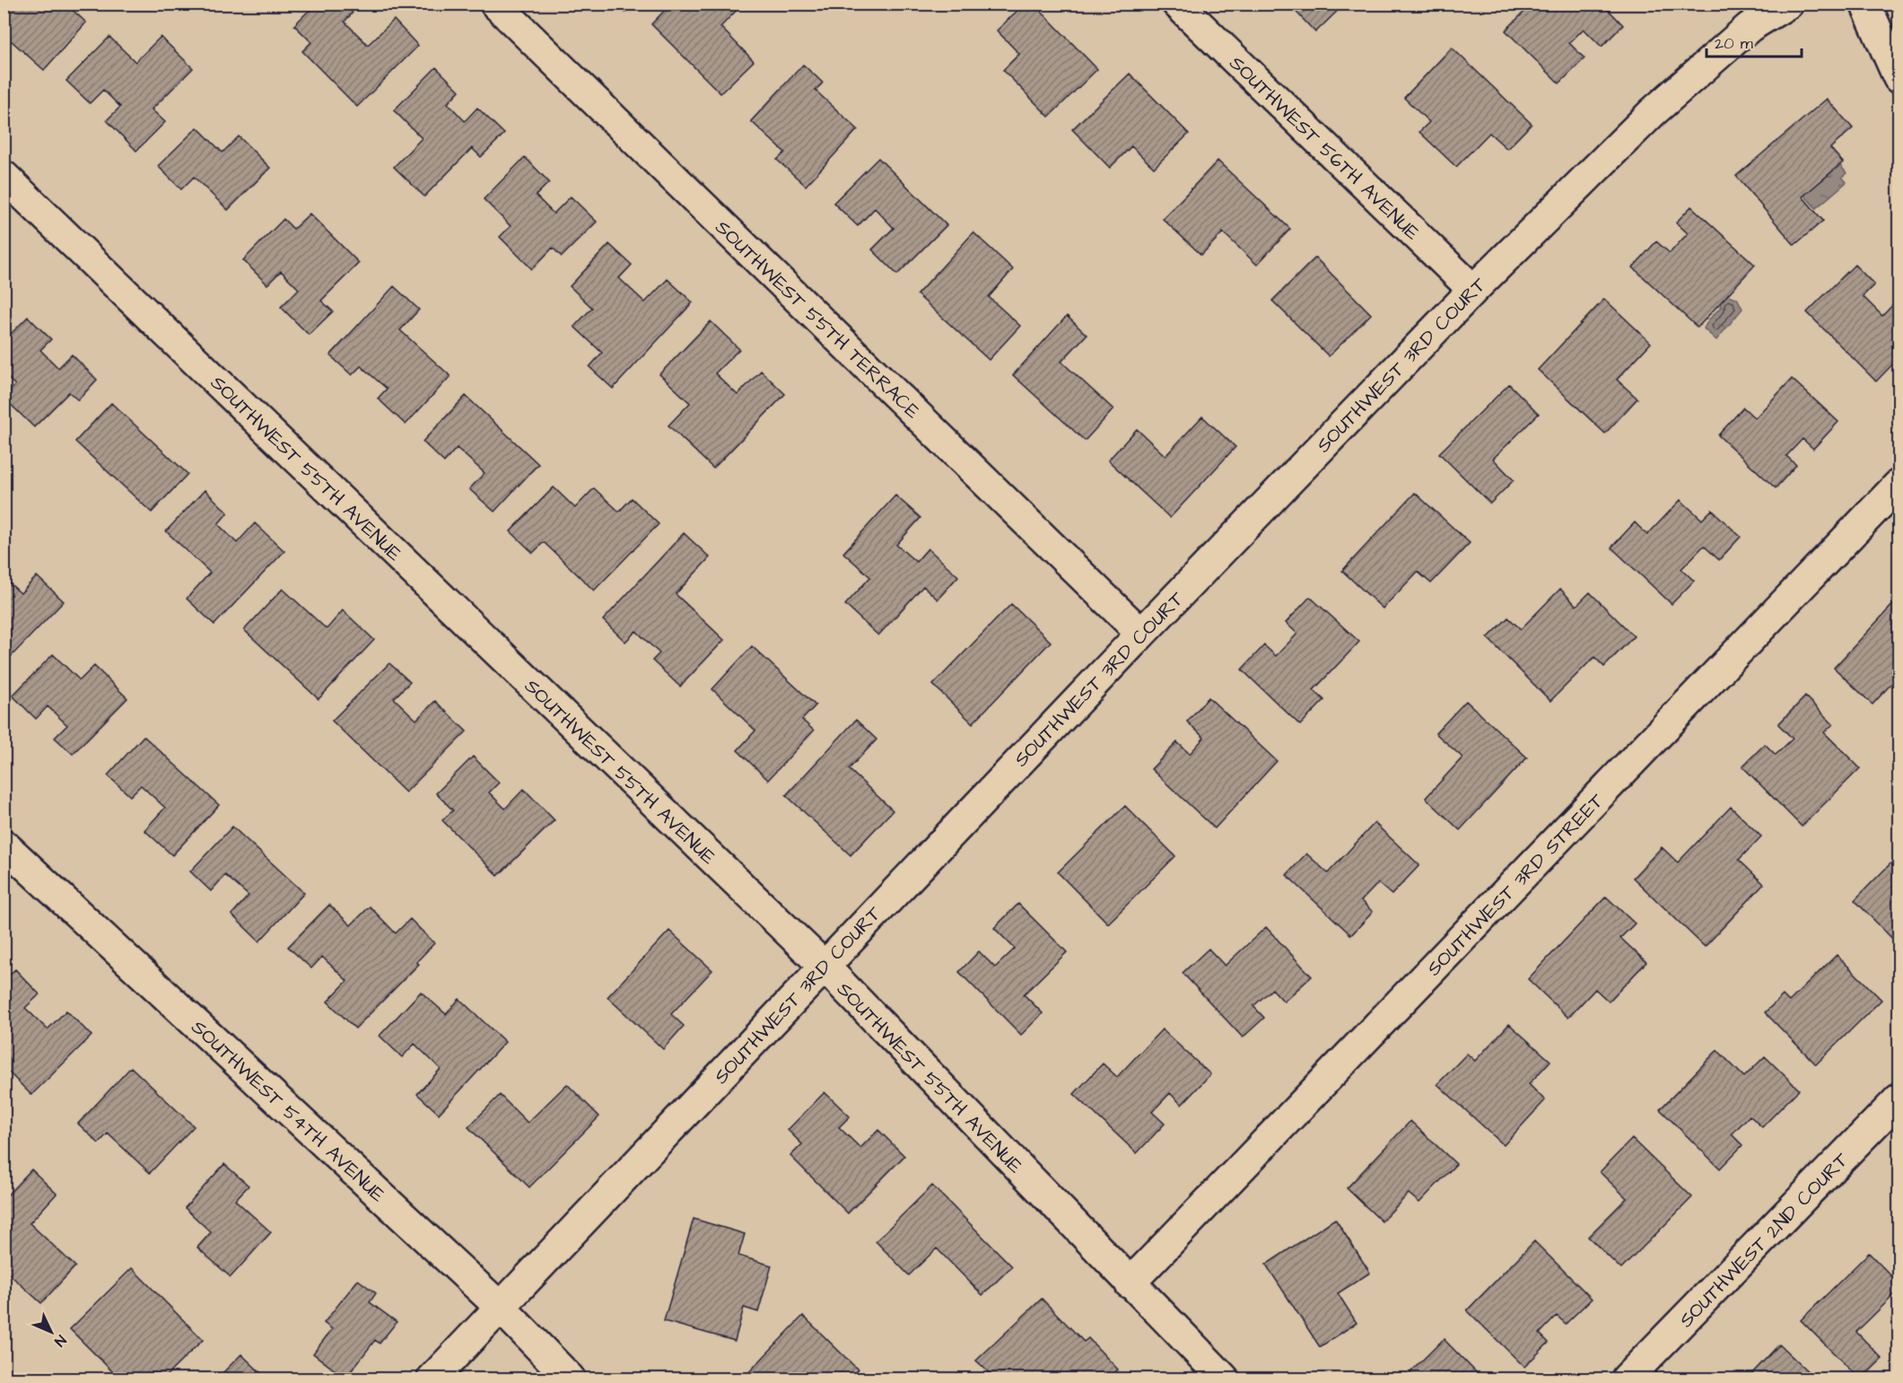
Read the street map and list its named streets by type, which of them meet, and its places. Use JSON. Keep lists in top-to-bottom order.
{
  "streets": {
    "street": [
      "SOUTHWEST 56TH AVENUE",
      "SOUTHWEST 55TH TERRACE",
      "SOUTHWEST 3RD COURT",
      "SOUTHWEST 55TH AVENUE",
      "SOUTHWEST 3RD STREET",
      "SOUTHWEST 54TH AVENUE",
      "SOUTHWEST 2ND COURT"
    ]
  },
  "crossings": [
    ["SOUTHWEST 56TH AVENUE", "SOUTHWEST 3RD COURT"],
    ["SOUTHWEST 55TH TERRACE", "SOUTHWEST 3RD COURT"],
    ["SOUTHWEST 3RD COURT", "SOUTHWEST 55TH AVENUE"],
    ["SOUTHWEST 3RD COURT", "SOUTHWEST 54TH AVENUE"],
    ["SOUTHWEST 55TH AVENUE", "SOUTHWEST 3RD STREET"]
  ],
  "scale_bar": "20 m",
  "north": "bottom right"
}
